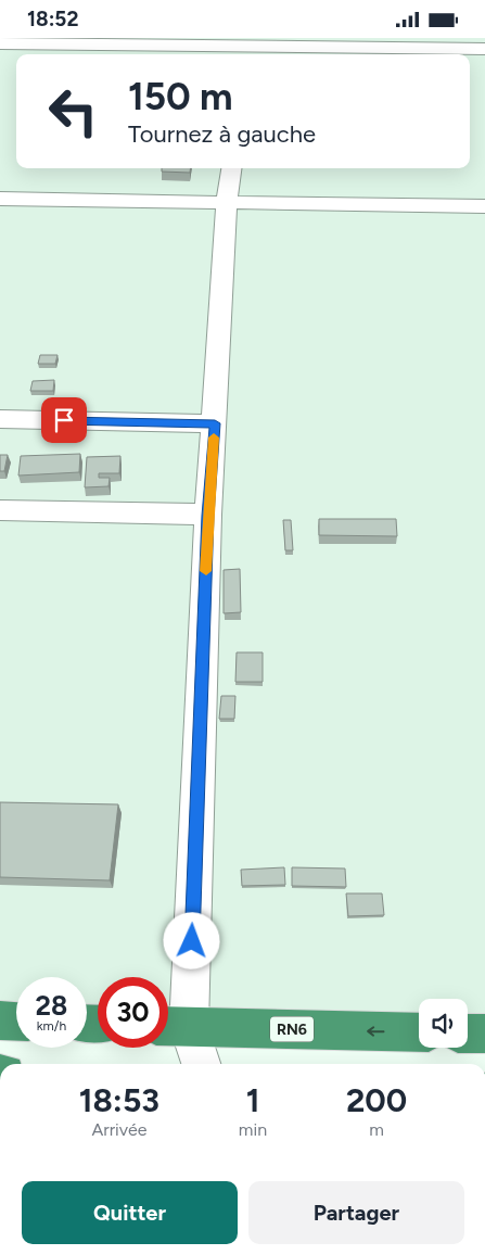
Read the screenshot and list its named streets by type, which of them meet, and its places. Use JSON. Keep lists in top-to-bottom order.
{
  "streets": {
    "highway": ["RN6"]
  },
  "page": {
    "status": "18:52",
    "turn": ["150 m", "Tournez à gauche"],
    "speed": "28 km/h",
    "limit": "30",
    "eta": [
      "18:53",
      "Arrivée",
      "1",
      "min",
      "200",
      "m"
    ],
    "buttons": ["Quitter", "Partager"]
  }
}
